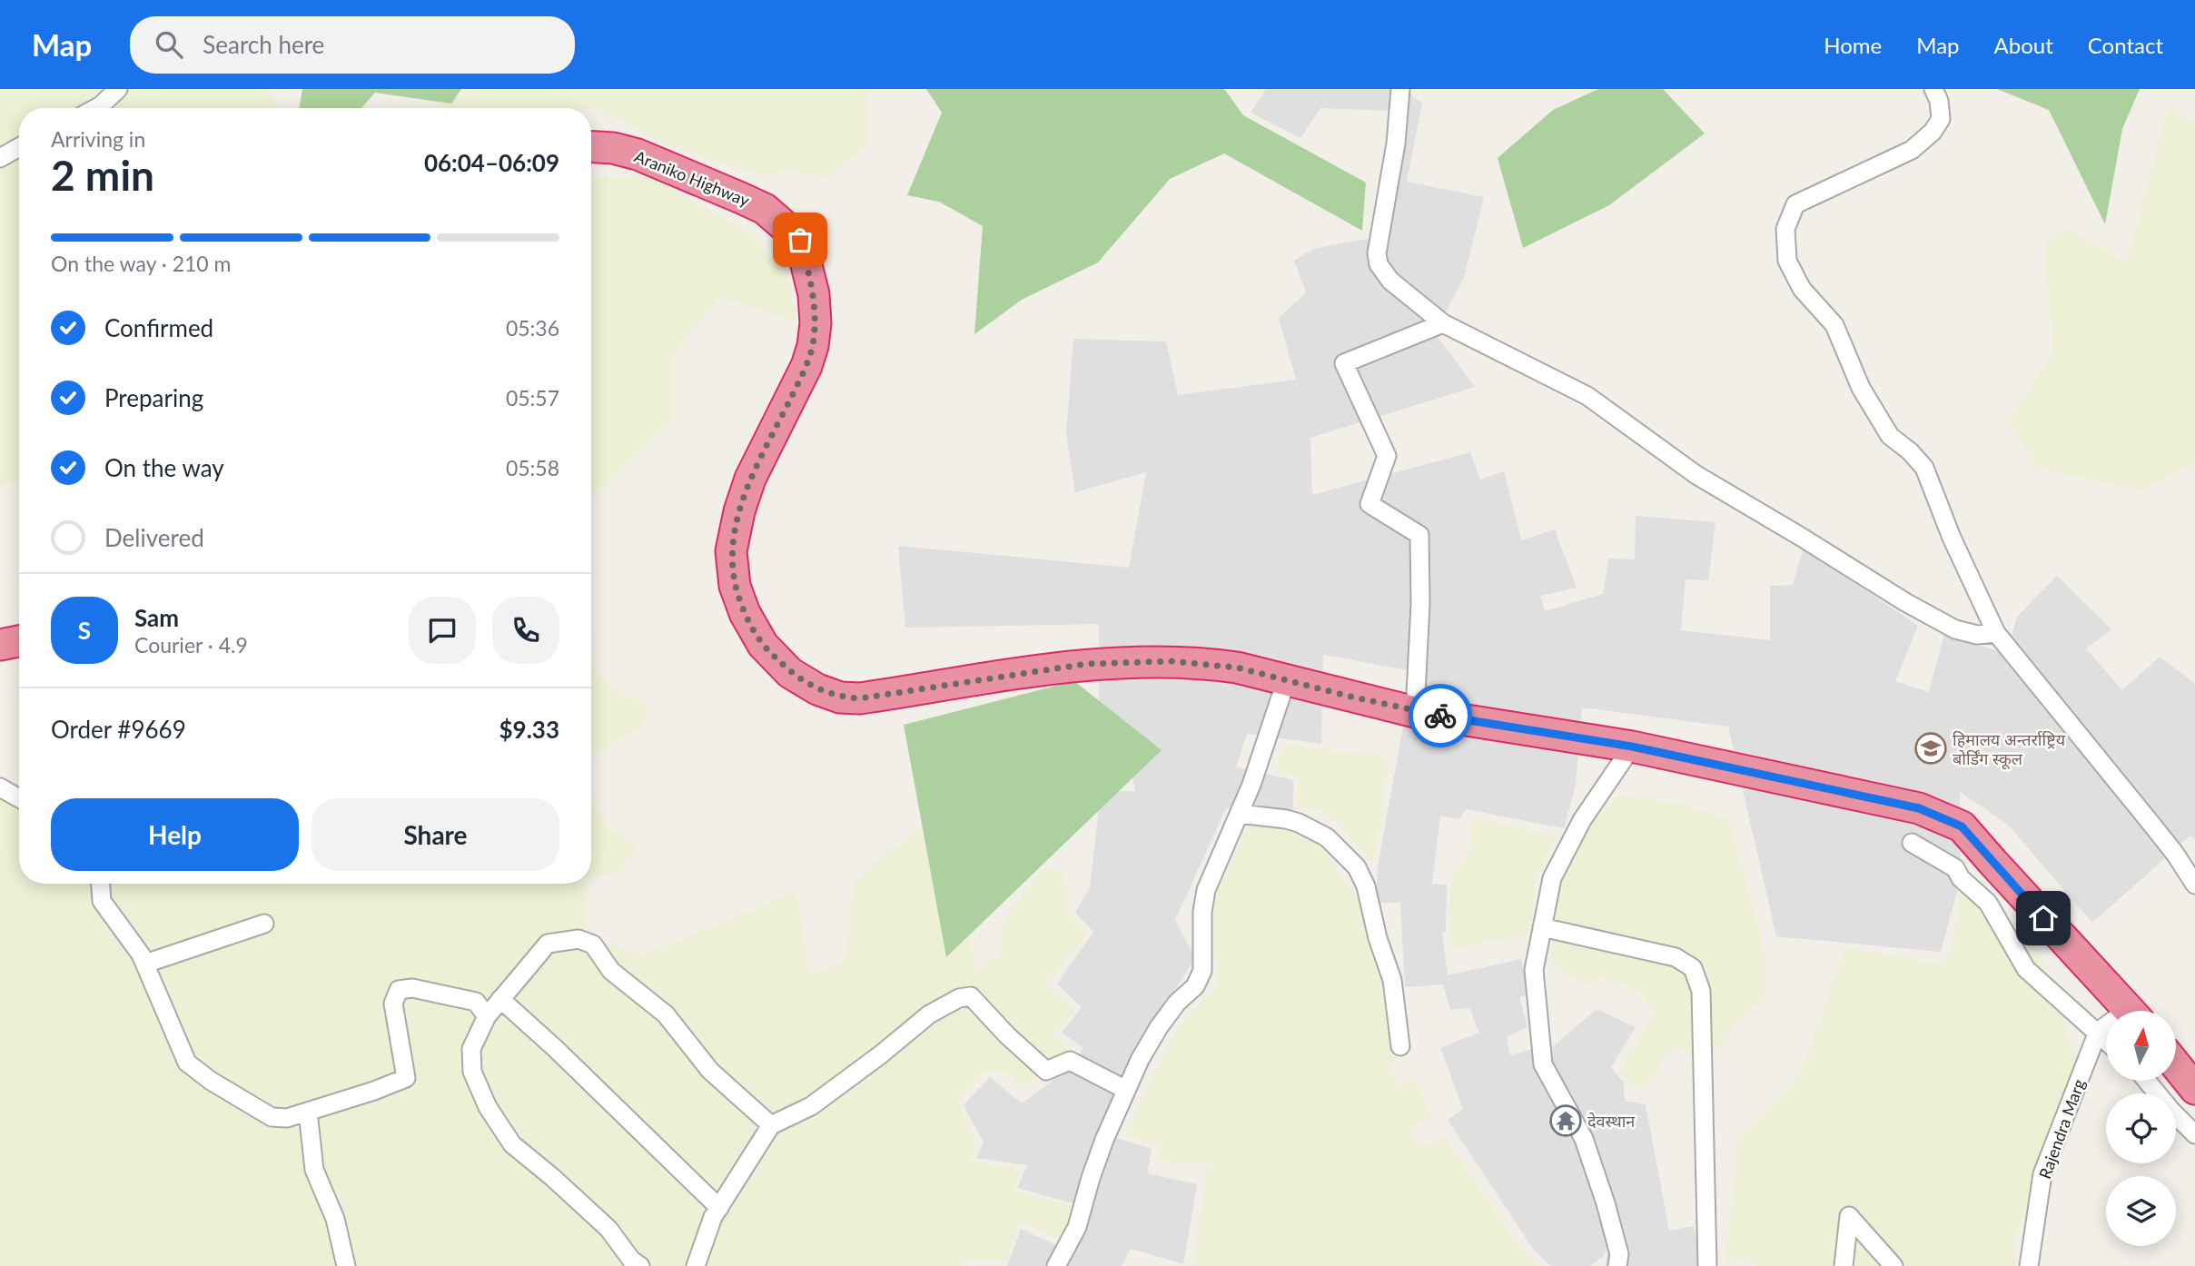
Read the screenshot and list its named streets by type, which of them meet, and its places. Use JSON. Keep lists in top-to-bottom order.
{
  "streets": {
    "highway": ["Araniko Highway"],
    "street": ["Rajendra Marg"]
  },
  "places": {
    "school or university": ["हिमालय अन्तर्राष्ट्रिय बोर्डिंग स्कूल"],
    "temple": ["देवस्थान"]
  },
  "north": "top",
  "page": {
    "header": "Map",
    "search": "Search here",
    "nav": [
      "Home",
      "Map",
      "About",
      "Contact"
    ],
    "heading": ["2 min", "Arriving in", "06:04–06:09"],
    "panel": [
      "Sam",
      "Courier · 4.9",
      "Order #9669",
      "$9.33"
    ],
    "bar": "On the way · 210 m",
    "list": [
      ["Confirmed", "05:36"],
      ["Preparing", "05:57"],
      ["On the way", "05:58"],
      "Delivered"
    ],
    "round": "S",
    "buttons": ["Help", "Share"]
  }
}
